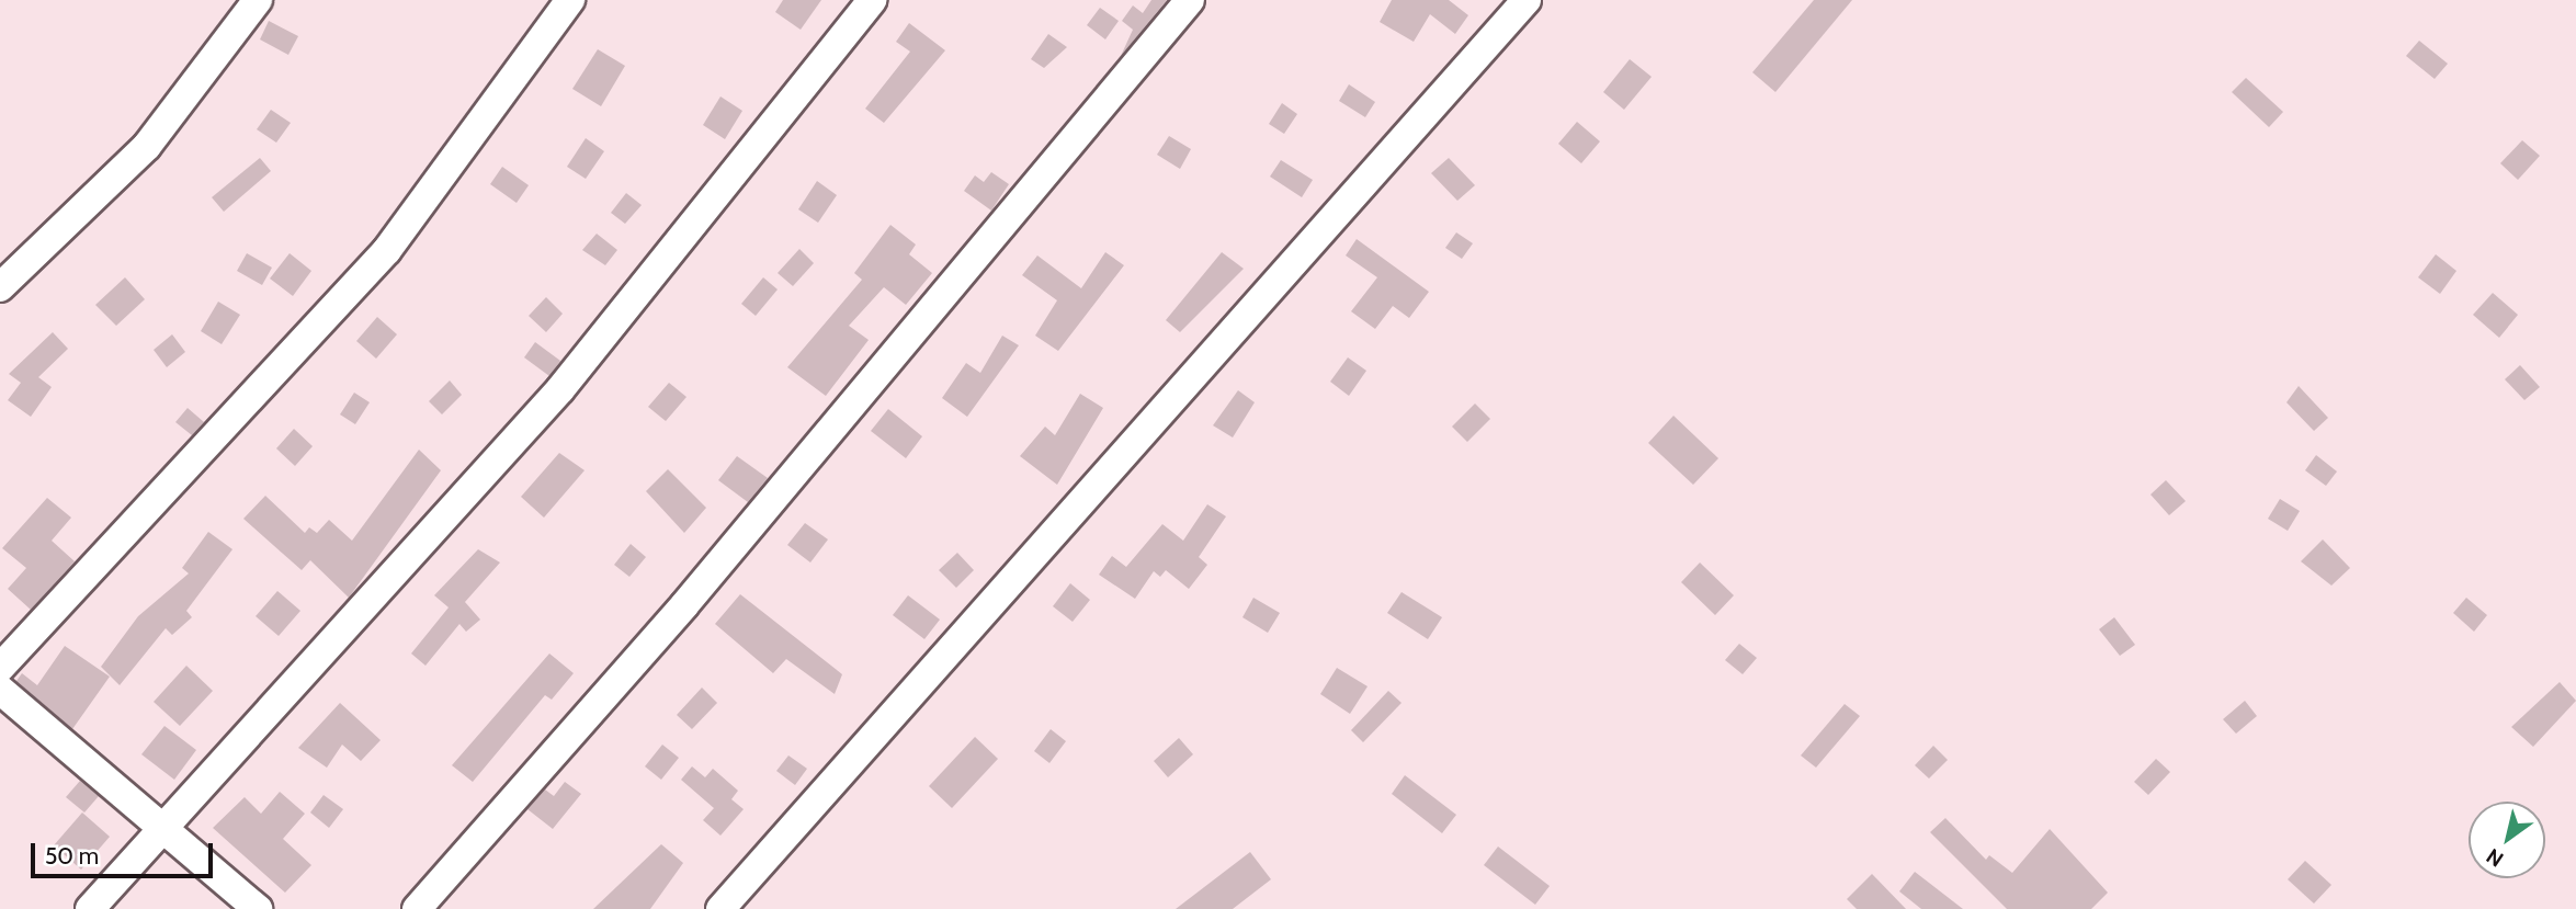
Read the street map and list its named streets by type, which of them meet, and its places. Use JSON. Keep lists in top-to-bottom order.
{
  "scale_bar": "50 m",
  "north": "bottom left"
}
